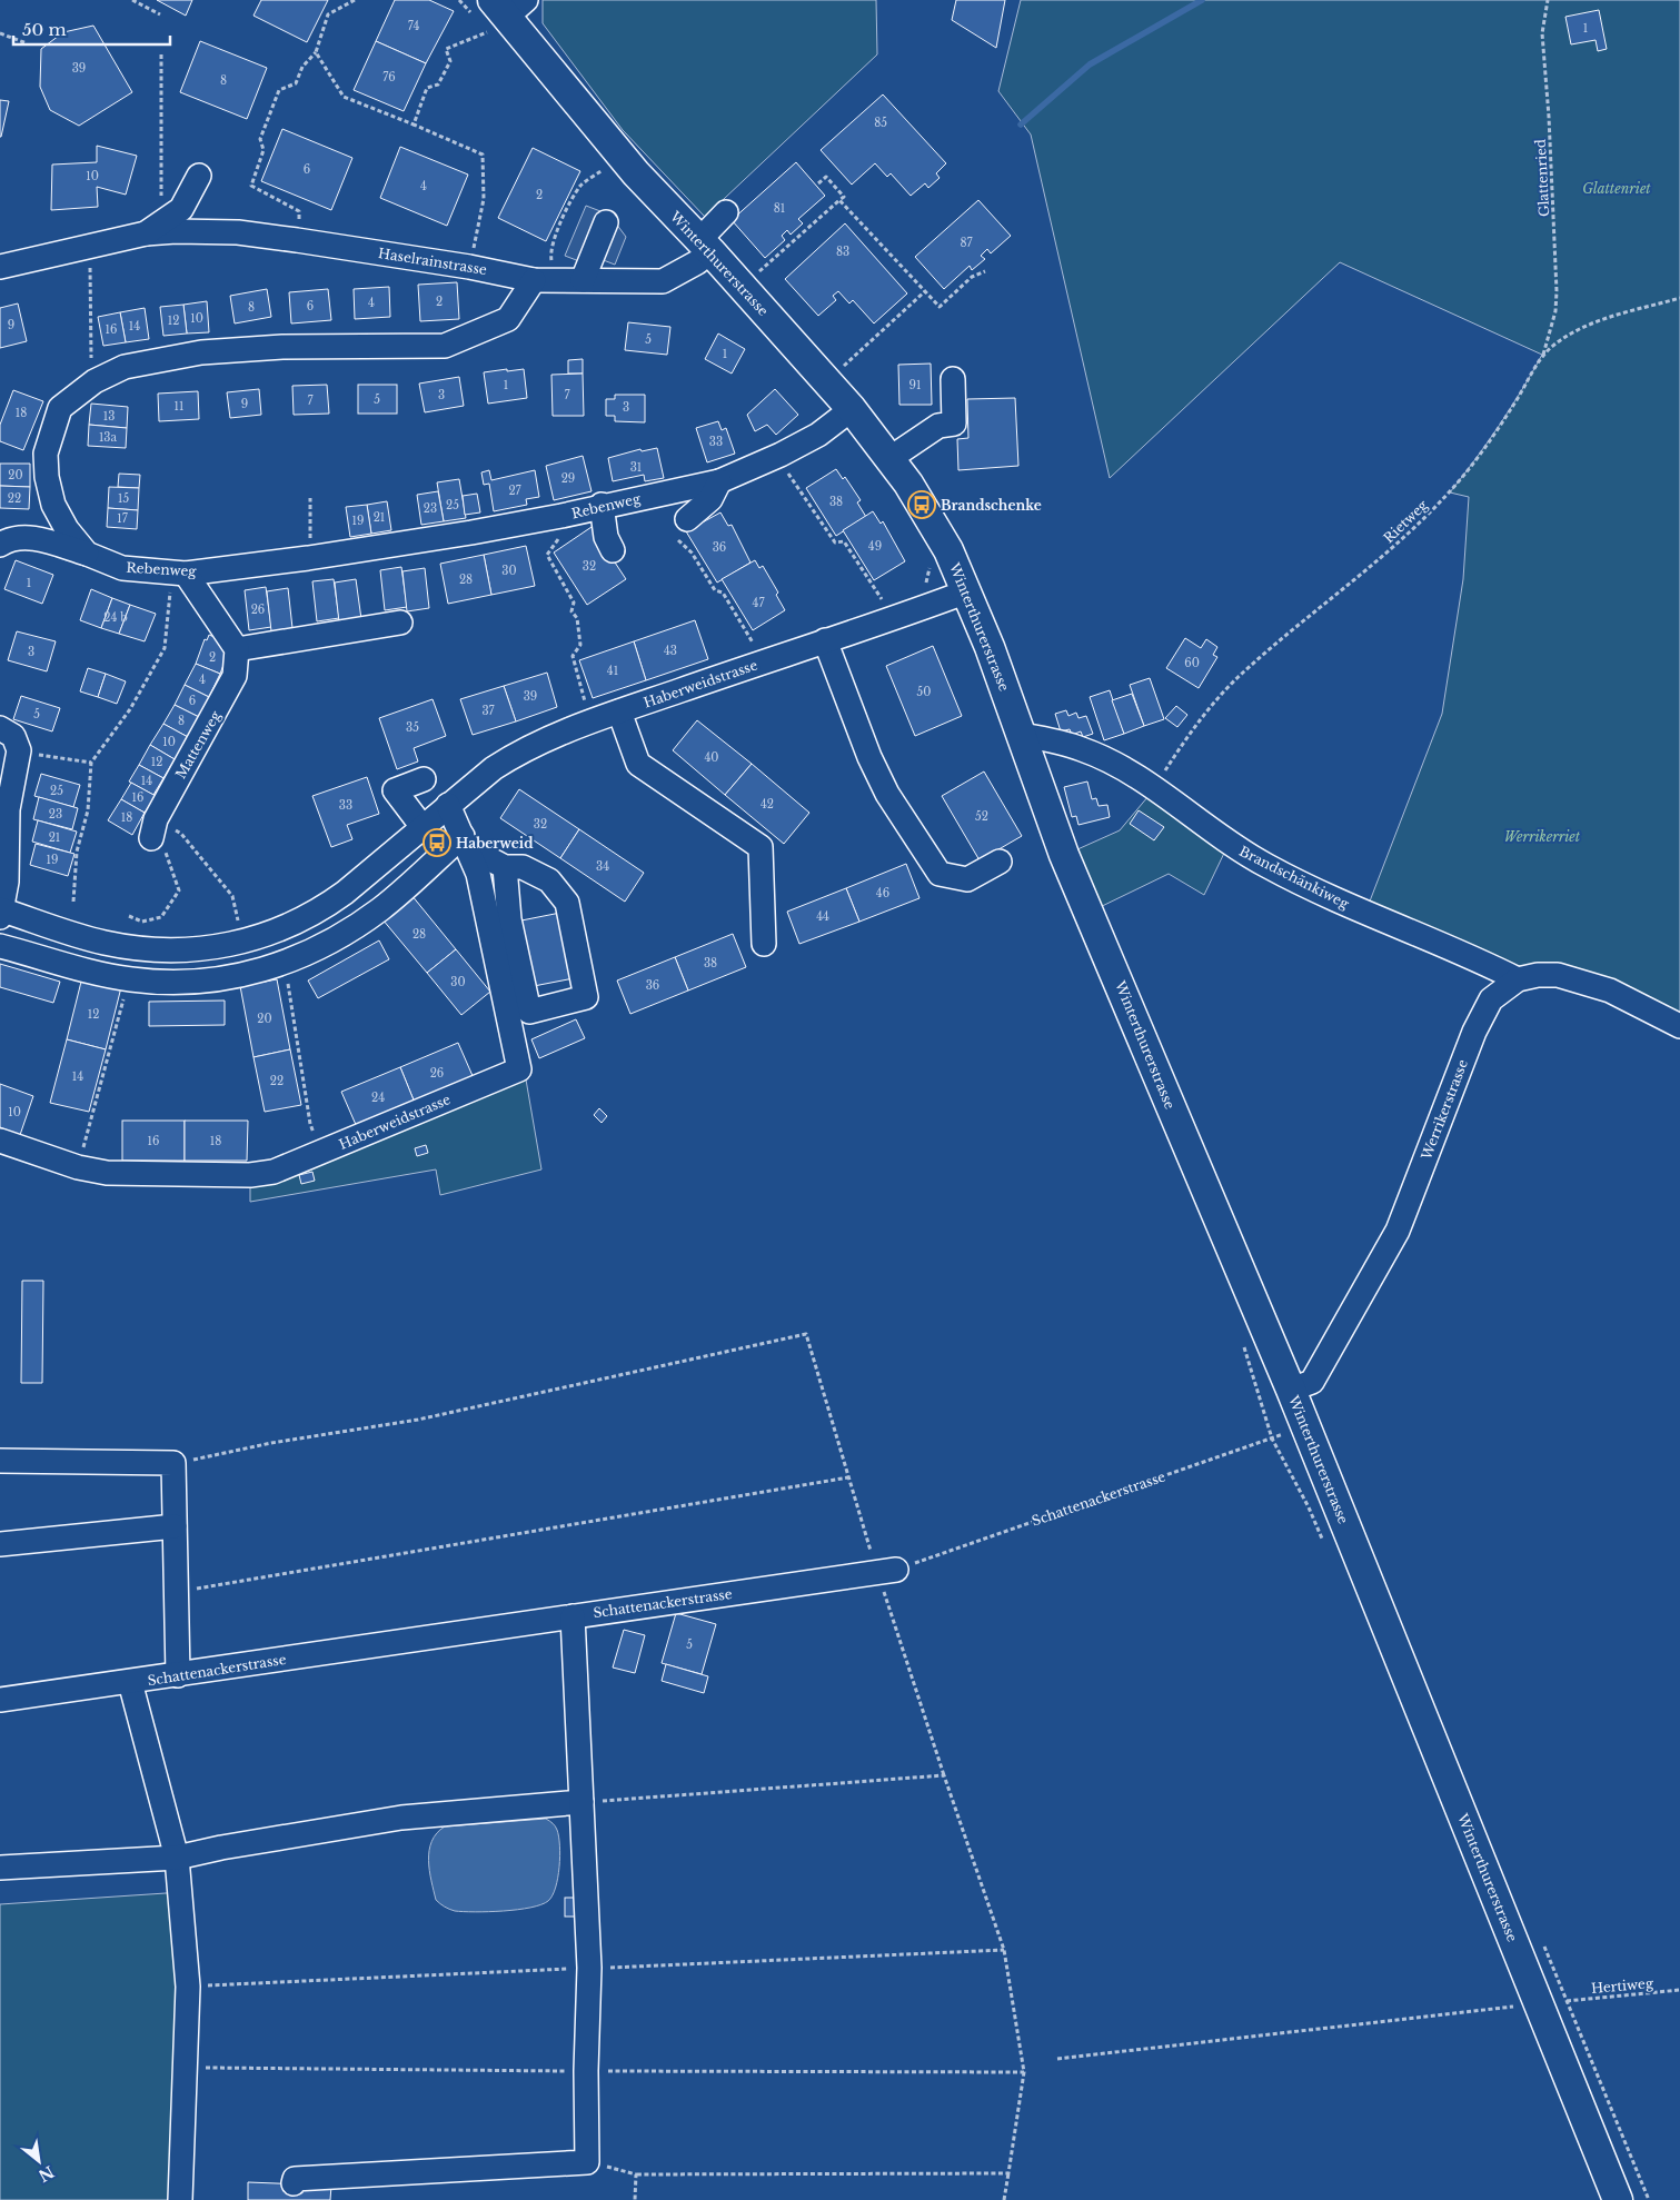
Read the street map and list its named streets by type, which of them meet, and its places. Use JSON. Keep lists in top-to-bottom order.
{
  "streets": {
    "main road": ["Winterthurerstrasse"],
    "street": [
      "Haselrainstrasse",
      "Rebenweg",
      "Haberweidstrasse",
      "Mattenweg",
      "Brandschänkiweg",
      "Werrikerstrasse",
      "Schattenackerstrasse"
    ],
    "path": ["Glattenried", "Rietweg", "Hertiweg"]
  },
  "crossings": [
    ["Glattenried", "Rietweg"],
    ["Haselrainstrasse", "Winterthurerstrasse"],
    ["Haselrainstrasse", "Rebenweg"],
    ["Winterthurerstrasse", "Rebenweg"],
    ["Winterthurerstrasse", "Haberweidstrasse"],
    ["Winterthurerstrasse", "Brandschänkiweg"],
    ["Winterthurerstrasse", "Werrikerstrasse"],
    ["Winterthurerstrasse", "Schattenackerstrasse"],
    ["Rietweg", "Brandschänkiweg"],
    ["Brandschänkiweg", "Werrikerstrasse"]
  ],
  "parks": ["Glattenriet", "Werrikerriet"],
  "places": {
    "bus stop": ["Brandschenke", "Haberweid"]
  },
  "house_numbers": [
    "74",
    "1",
    "39",
    "76",
    "8",
    "85",
    "6",
    "10",
    "4",
    "2",
    "81",
    "87",
    "83",
    "2",
    "4",
    "6",
    "8",
    "10",
    "12",
    "9",
    "14",
    "16",
    "5",
    "1",
    "1",
    "91",
    "3",
    "7",
    "5",
    "7",
    "9",
    "11",
    "3",
    "18",
    "13",
    "13a",
    "33",
    "31",
    "20",
    "29",
    "27",
    "22",
    "15",
    "38",
    "25",
    "23",
    "21",
    "17",
    "19",
    "49",
    "36",
    "32",
    "30",
    "28",
    "1",
    "47",
    "26",
    "24 b",
    "43",
    "3",
    "2",
    "60",
    "41",
    "4",
    "50",
    "39",
    "6",
    "37",
    "5",
    "8",
    "35",
    "10",
    "40",
    "12",
    "14",
    "25",
    "16",
    "42",
    "33",
    "23",
    "52",
    "18",
    "32",
    "21",
    "19",
    "34",
    "46",
    "44",
    "28",
    "38",
    "30",
    "36",
    "12",
    "20",
    "26",
    "14",
    "22",
    "24",
    "10",
    "16",
    "18",
    "5"
  ],
  "scale_bar": "50 m",
  "north": "bottom right"
}
